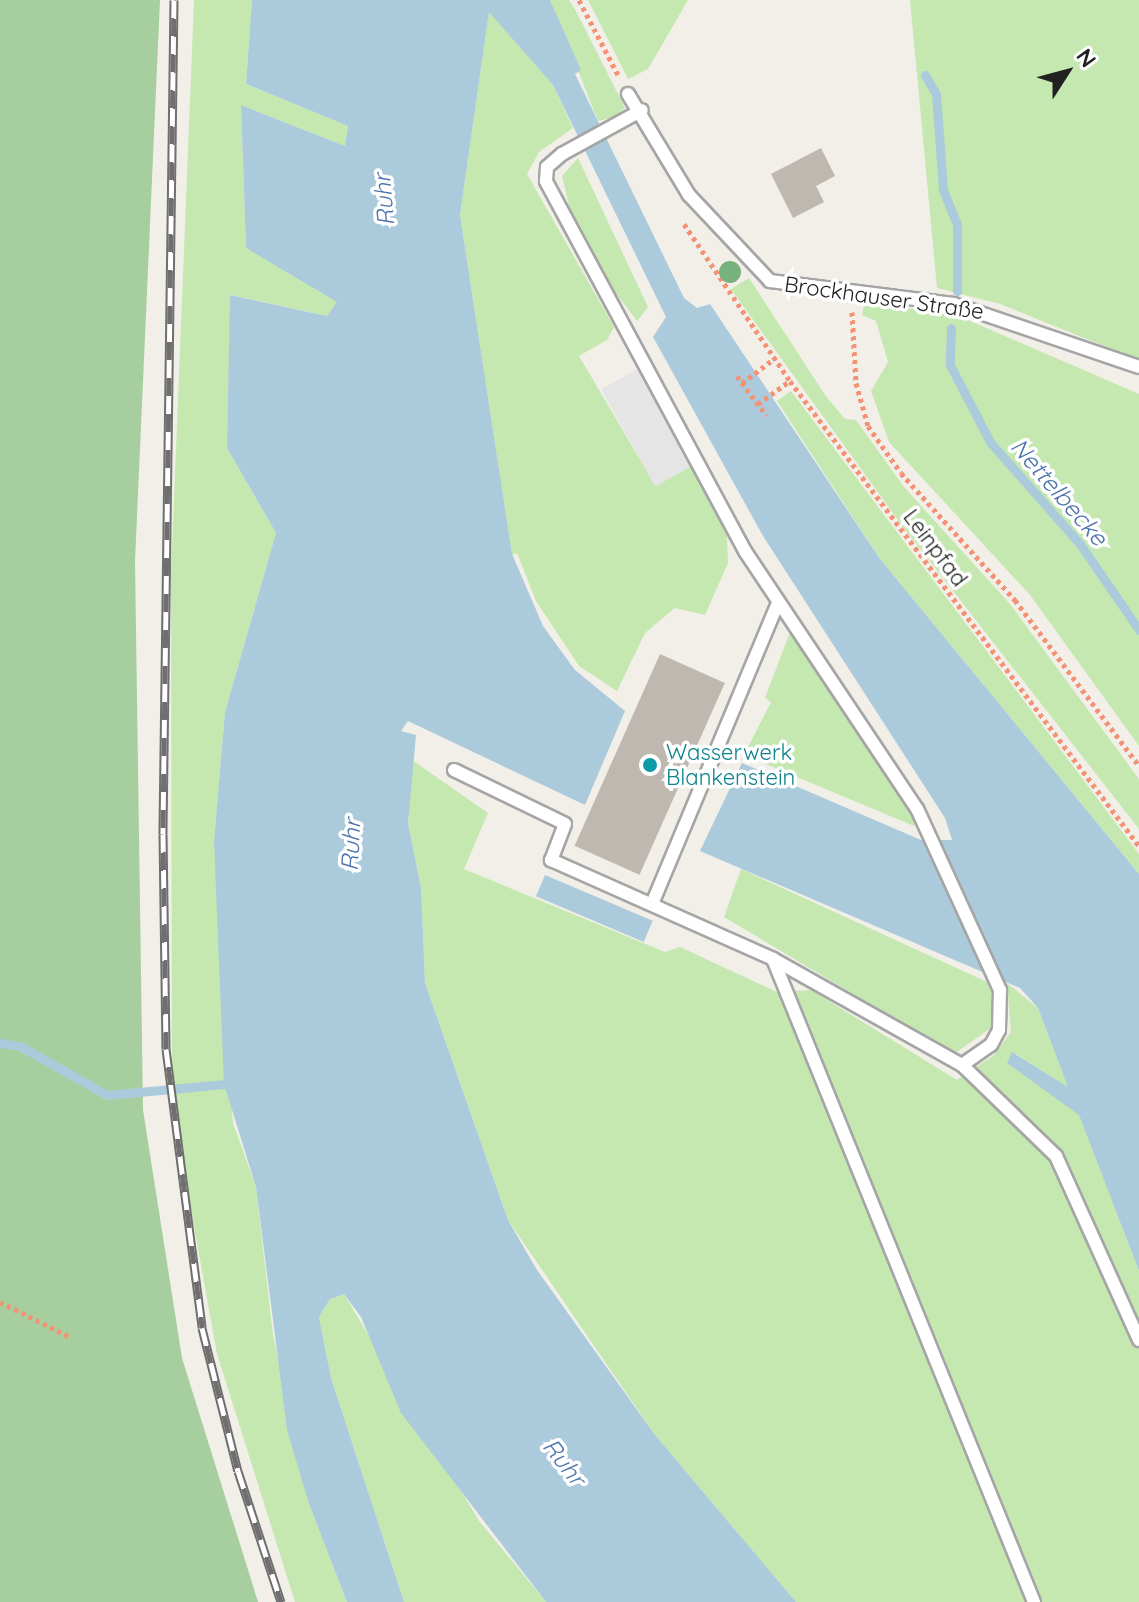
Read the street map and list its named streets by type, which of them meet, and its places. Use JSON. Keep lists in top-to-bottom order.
{
  "streets": {
    "lane": ["Brockhauser Straße"],
    "path": ["Leinpfad"]
  },
  "water": ["Ruhr", "Nettelbecke"],
  "places": ["Wasserwerk Blankenstein"],
  "north": "top right"
}
